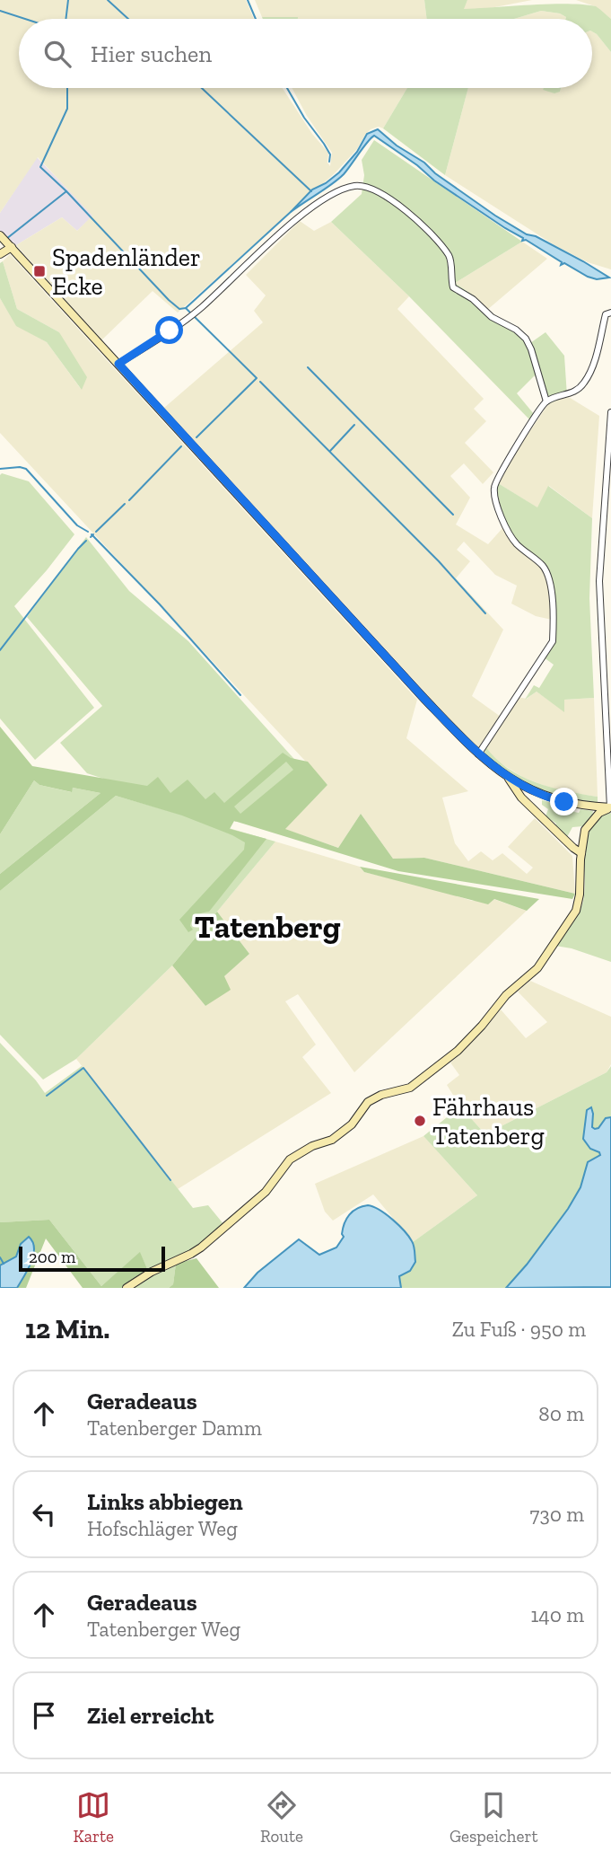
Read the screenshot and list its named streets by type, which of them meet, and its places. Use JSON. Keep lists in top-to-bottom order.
{
  "districts": ["Tatenberg"],
  "places": {
    "transit": ["Spadenländer Ecke"],
    "other": ["Fährhaus Tatenberg"]
  },
  "scale_bar": "200 m",
  "page": {
    "search": "Hier suchen",
    "scale": "200 m",
    "heading": ["12 Min.", "Zu Fuß · 950 m"],
    "list": [
      ["Geradeaus", "Tatenberger Damm", "80 m"],
      ["Links abbiegen", "Hofschläger Weg", "730 m"],
      ["Geradeaus", "Tatenberger Weg", "140 m"],
      "Ziel erreicht"
    ],
    "nav": ["Karte", "Route", "Gespeichert"]
  }
}
